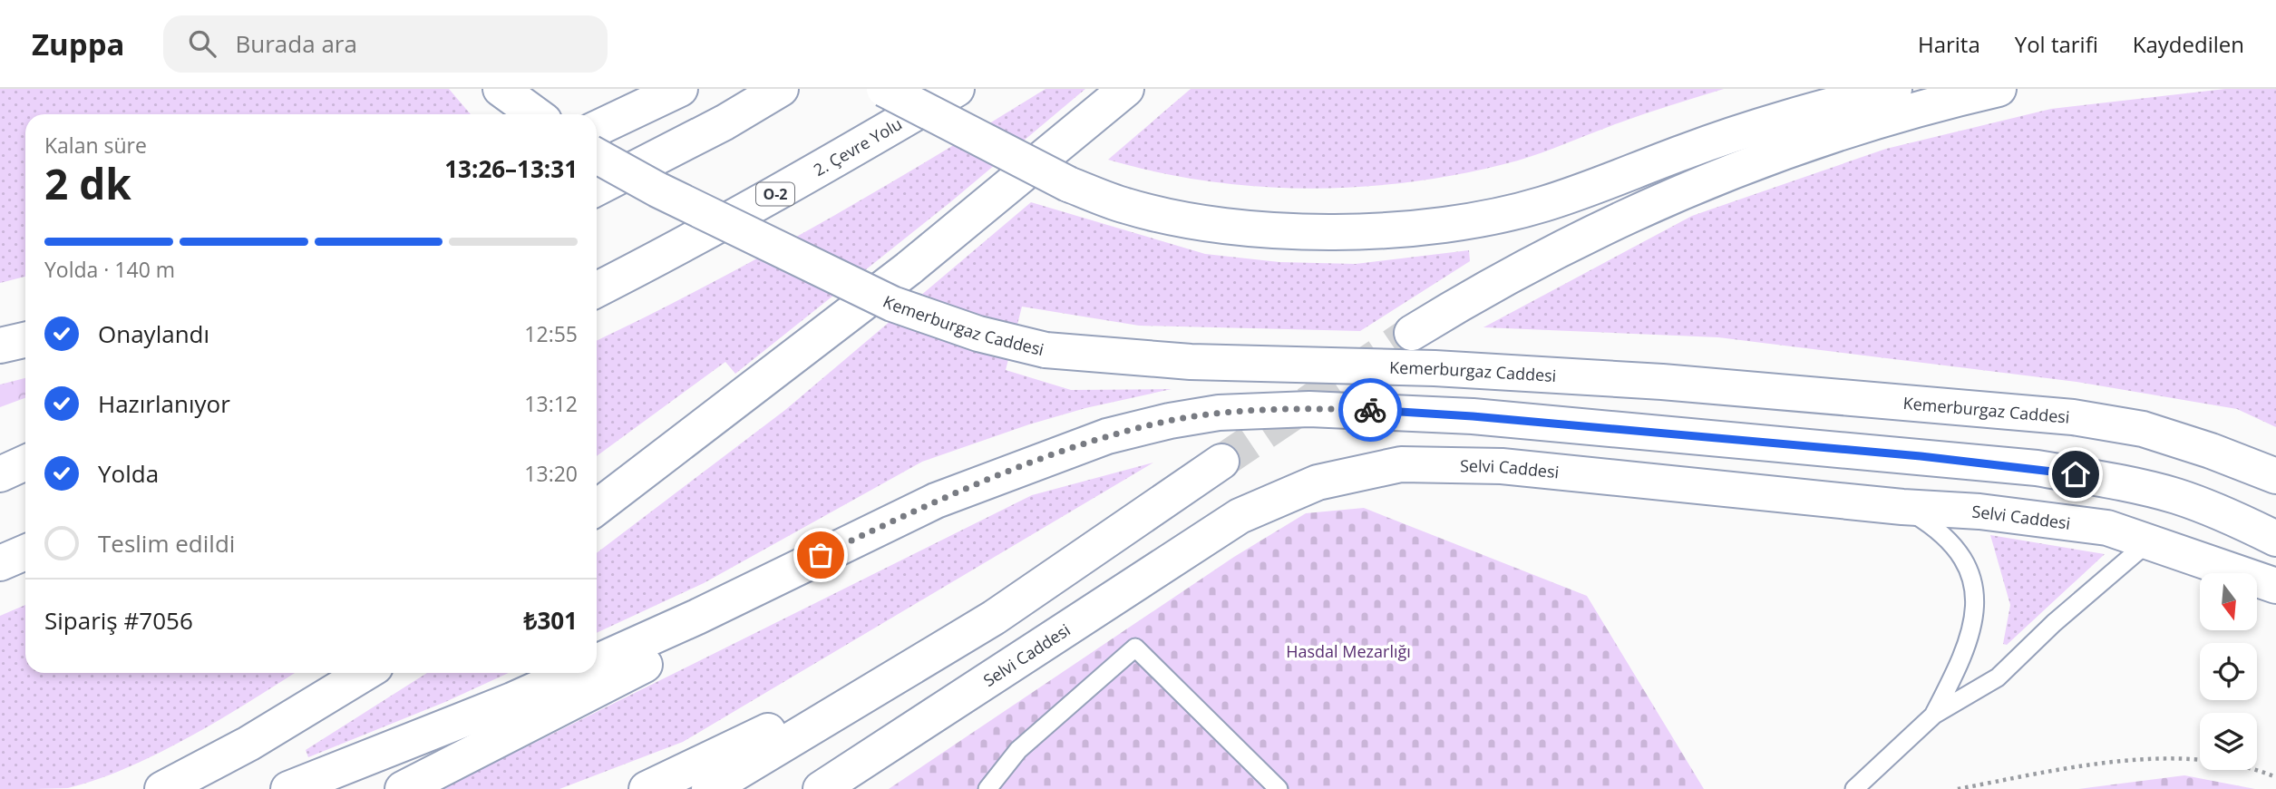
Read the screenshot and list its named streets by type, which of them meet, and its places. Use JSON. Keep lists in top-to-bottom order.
{
  "streets": {
    "main road": [
      "2. Çevre Yolu",
      "O-2",
      "Kemerburgaz Caddesi",
      "Selvi Caddesi"
    ]
  },
  "parks": ["Hasdal Mezarlığı"],
  "north": "bottom",
  "page": {
    "header": "Zuppa",
    "search": "Burada ara",
    "nav": ["Harita", "Yol tarifi", "Kaydedilen"],
    "heading": ["2 dk", "Kalan süre", "13:26–13:31"],
    "panel": ["Sipariş #7056", "₺301"],
    "bar": "Yolda · 140 m",
    "list": [
      ["Onaylandı", "12:55"],
      ["Hazırlanıyor", "13:12"],
      ["Yolda", "13:20"],
      "Teslim edildi"
    ]
  }
}
